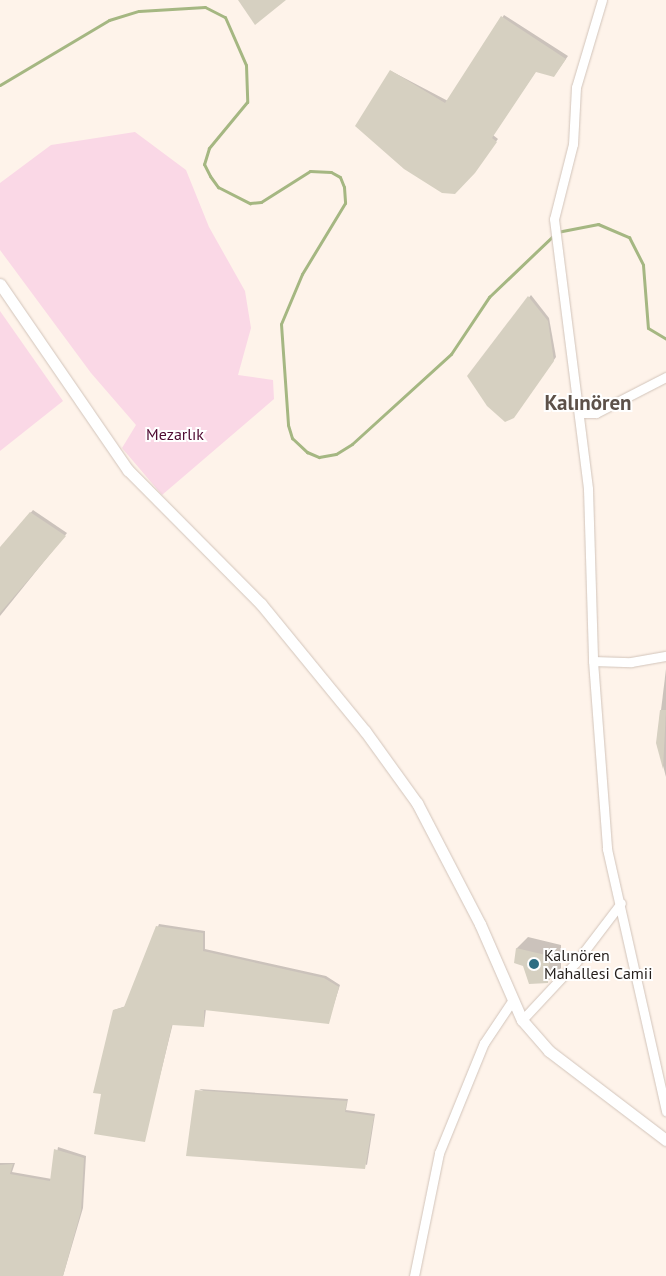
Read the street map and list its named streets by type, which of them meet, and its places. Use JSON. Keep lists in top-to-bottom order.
{
  "districts": ["Kalınören"],
  "parks": ["Mezarlık"],
  "places": ["Kalınören Mahallesi Camii"]
}
